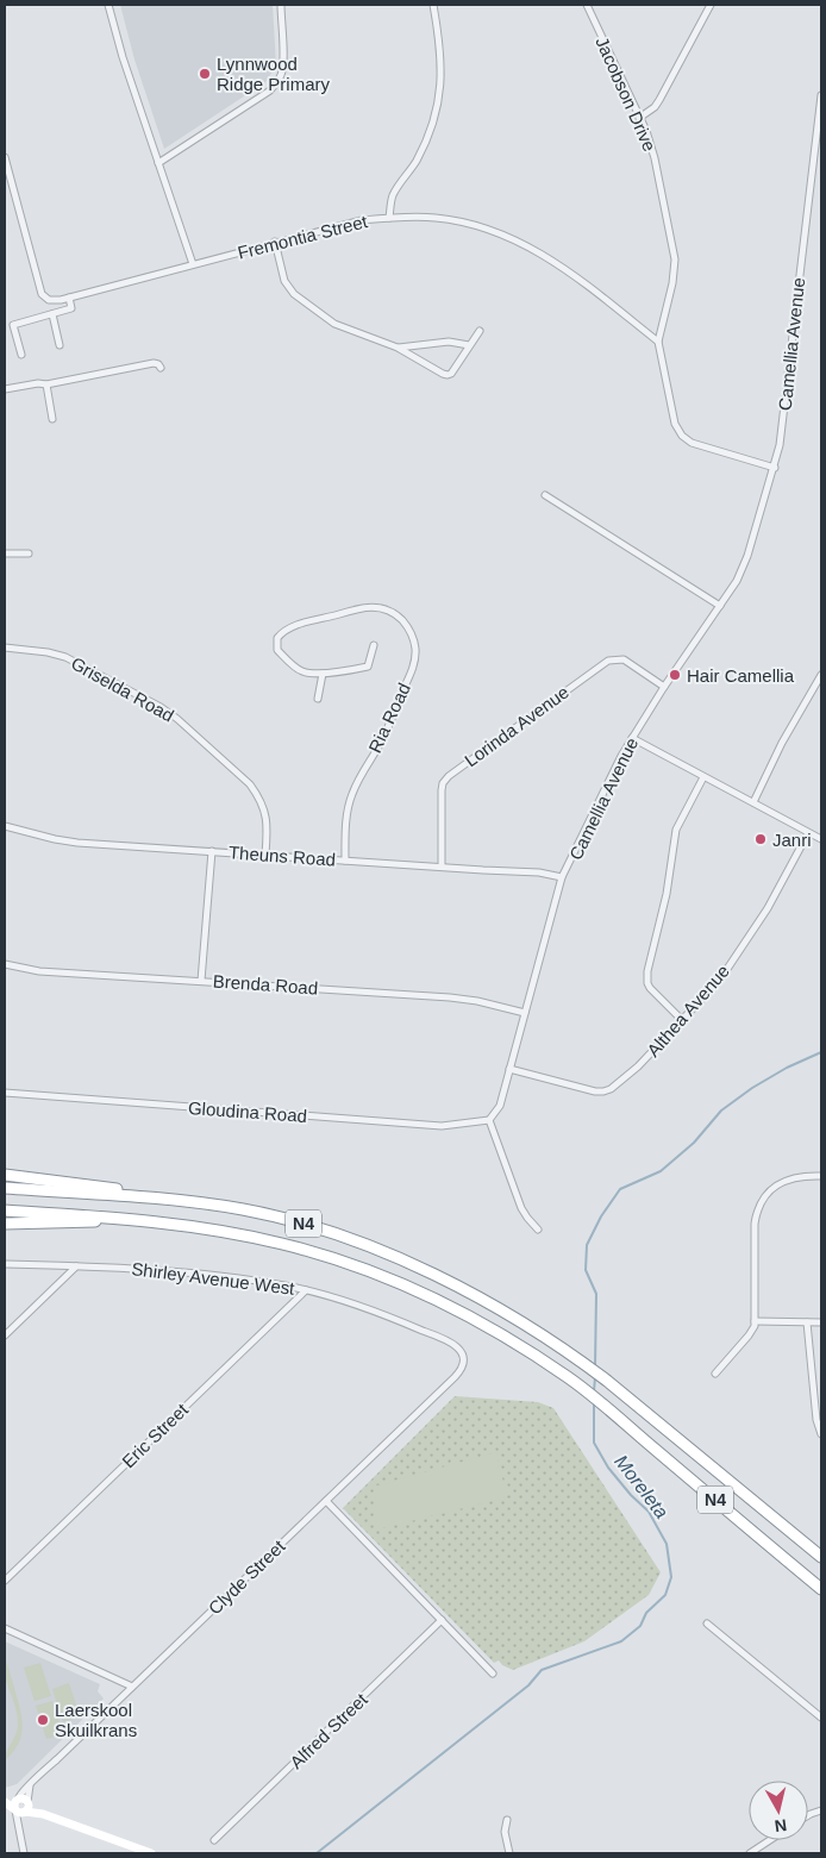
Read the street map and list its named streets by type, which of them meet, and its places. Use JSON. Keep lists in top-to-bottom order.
{
  "streets": {
    "highway": ["N4"],
    "street": [
      "Jacobson Drive",
      "Fremontia Street",
      "Camellia Avenue",
      "Griselda Road",
      "Ria Road",
      "Lorinda Avenue",
      "Theuns Road",
      "Brenda Road",
      "Althea Avenue",
      "Gloudina Road",
      "Shirley Avenue West",
      "Eric Street",
      "Clyde Street",
      "Alfred Street"
    ]
  },
  "crossings": [
    ["Jacobson Drive", "Fremontia Street"],
    ["Jacobson Drive", "Camellia Avenue"],
    ["Camellia Avenue", "Lorinda Avenue"],
    ["Camellia Avenue", "Theuns Road"],
    ["Camellia Avenue", "Brenda Road"],
    ["Camellia Avenue", "Althea Avenue"],
    ["Camellia Avenue", "Gloudina Road"],
    ["Griselda Road", "Theuns Road"],
    ["Ria Road", "Theuns Road"],
    ["Lorinda Avenue", "Theuns Road"],
    ["Shirley Avenue West", "Eric Street"],
    ["Shirley Avenue West", "Clyde Street"]
  ],
  "water": ["Moreleta"],
  "places": [
    "Lynnwood Ridge Primary",
    "Hair Camellia",
    "Janri",
    "Laerskool Skuilkrans"
  ],
  "north": "bottom"
}
